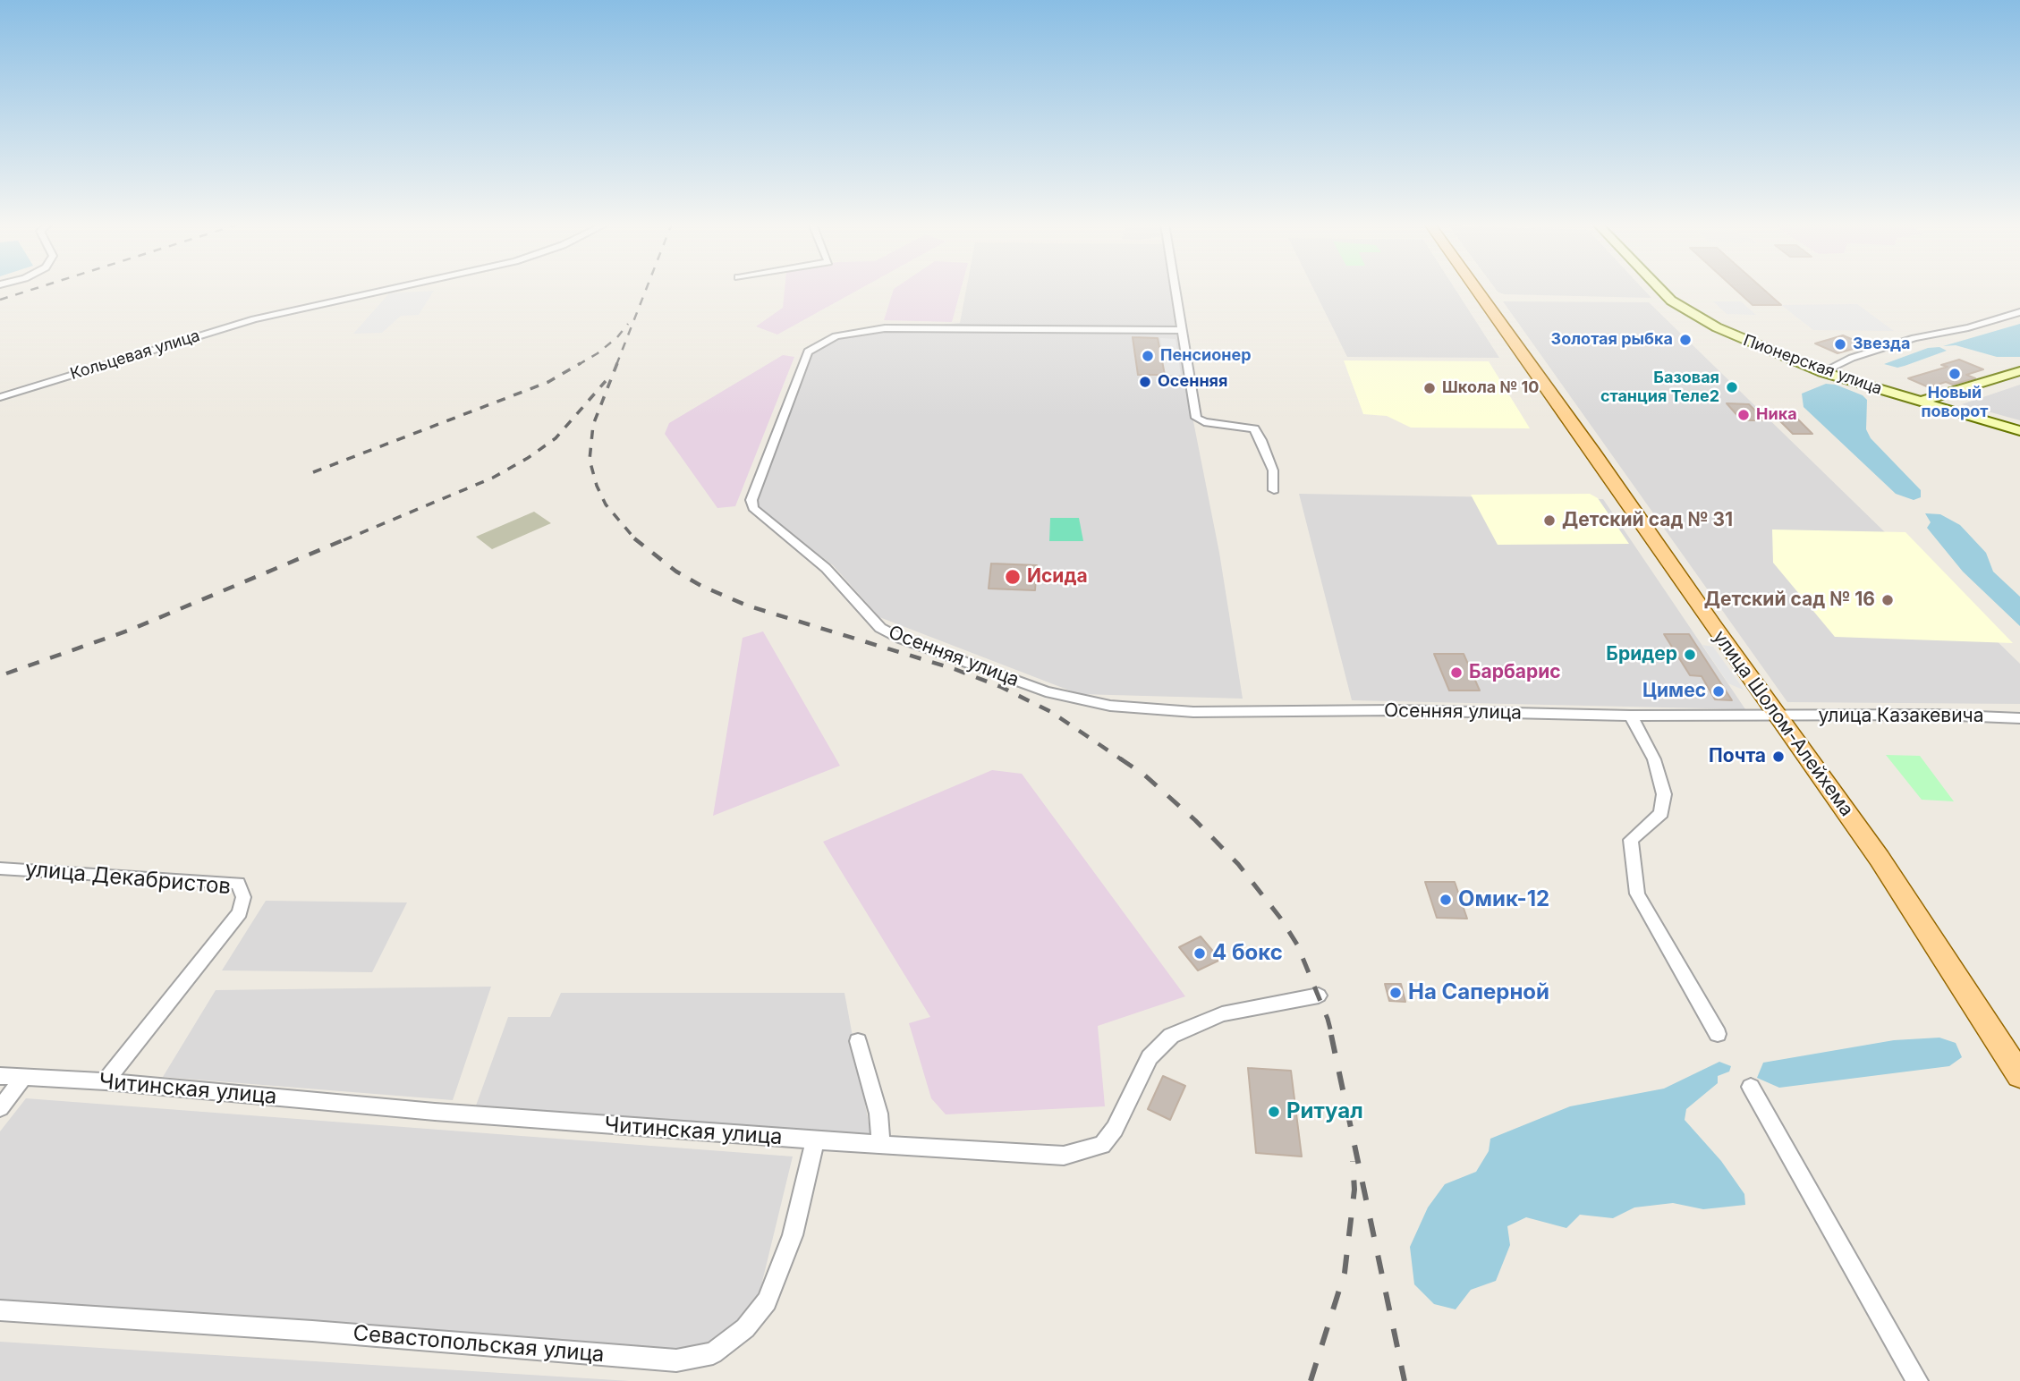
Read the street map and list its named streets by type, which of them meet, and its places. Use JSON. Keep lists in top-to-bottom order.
{
  "streets": {
    "main road": ["Пионерская улица", "улица Шолом-Алейхема"],
    "street": [
      "Кольцевая улица",
      "Осенняя улица",
      "улица Казакевича",
      "улица Декабристов",
      "Читинская улица",
      "Севастопольская улица"
    ]
  },
  "crossings": [
    ["Осенняя улица", "улица Казакевича"],
    ["улица Казакевича", "улица Шолом-Алейхема"],
    ["улица Декабристов", "Читинская улица"],
    ["Читинская улица", "Севастопольская улица"]
  ],
  "places": [
    "Золотая рыбка",
    "Звезда",
    "Пенсионер",
    "Новый поворот",
    "Осенняя",
    "Базовая станция Теле2",
    "Школа № 10",
    "Ника",
    "Детский сад № 31",
    "Исида",
    "Детский сад № 16",
    "Бридер",
    "Барбарис",
    "Цимес",
    "Почта",
    "Омик-12",
    "4 бокс",
    "На Саперной",
    "Ритуал"
  ]
}
